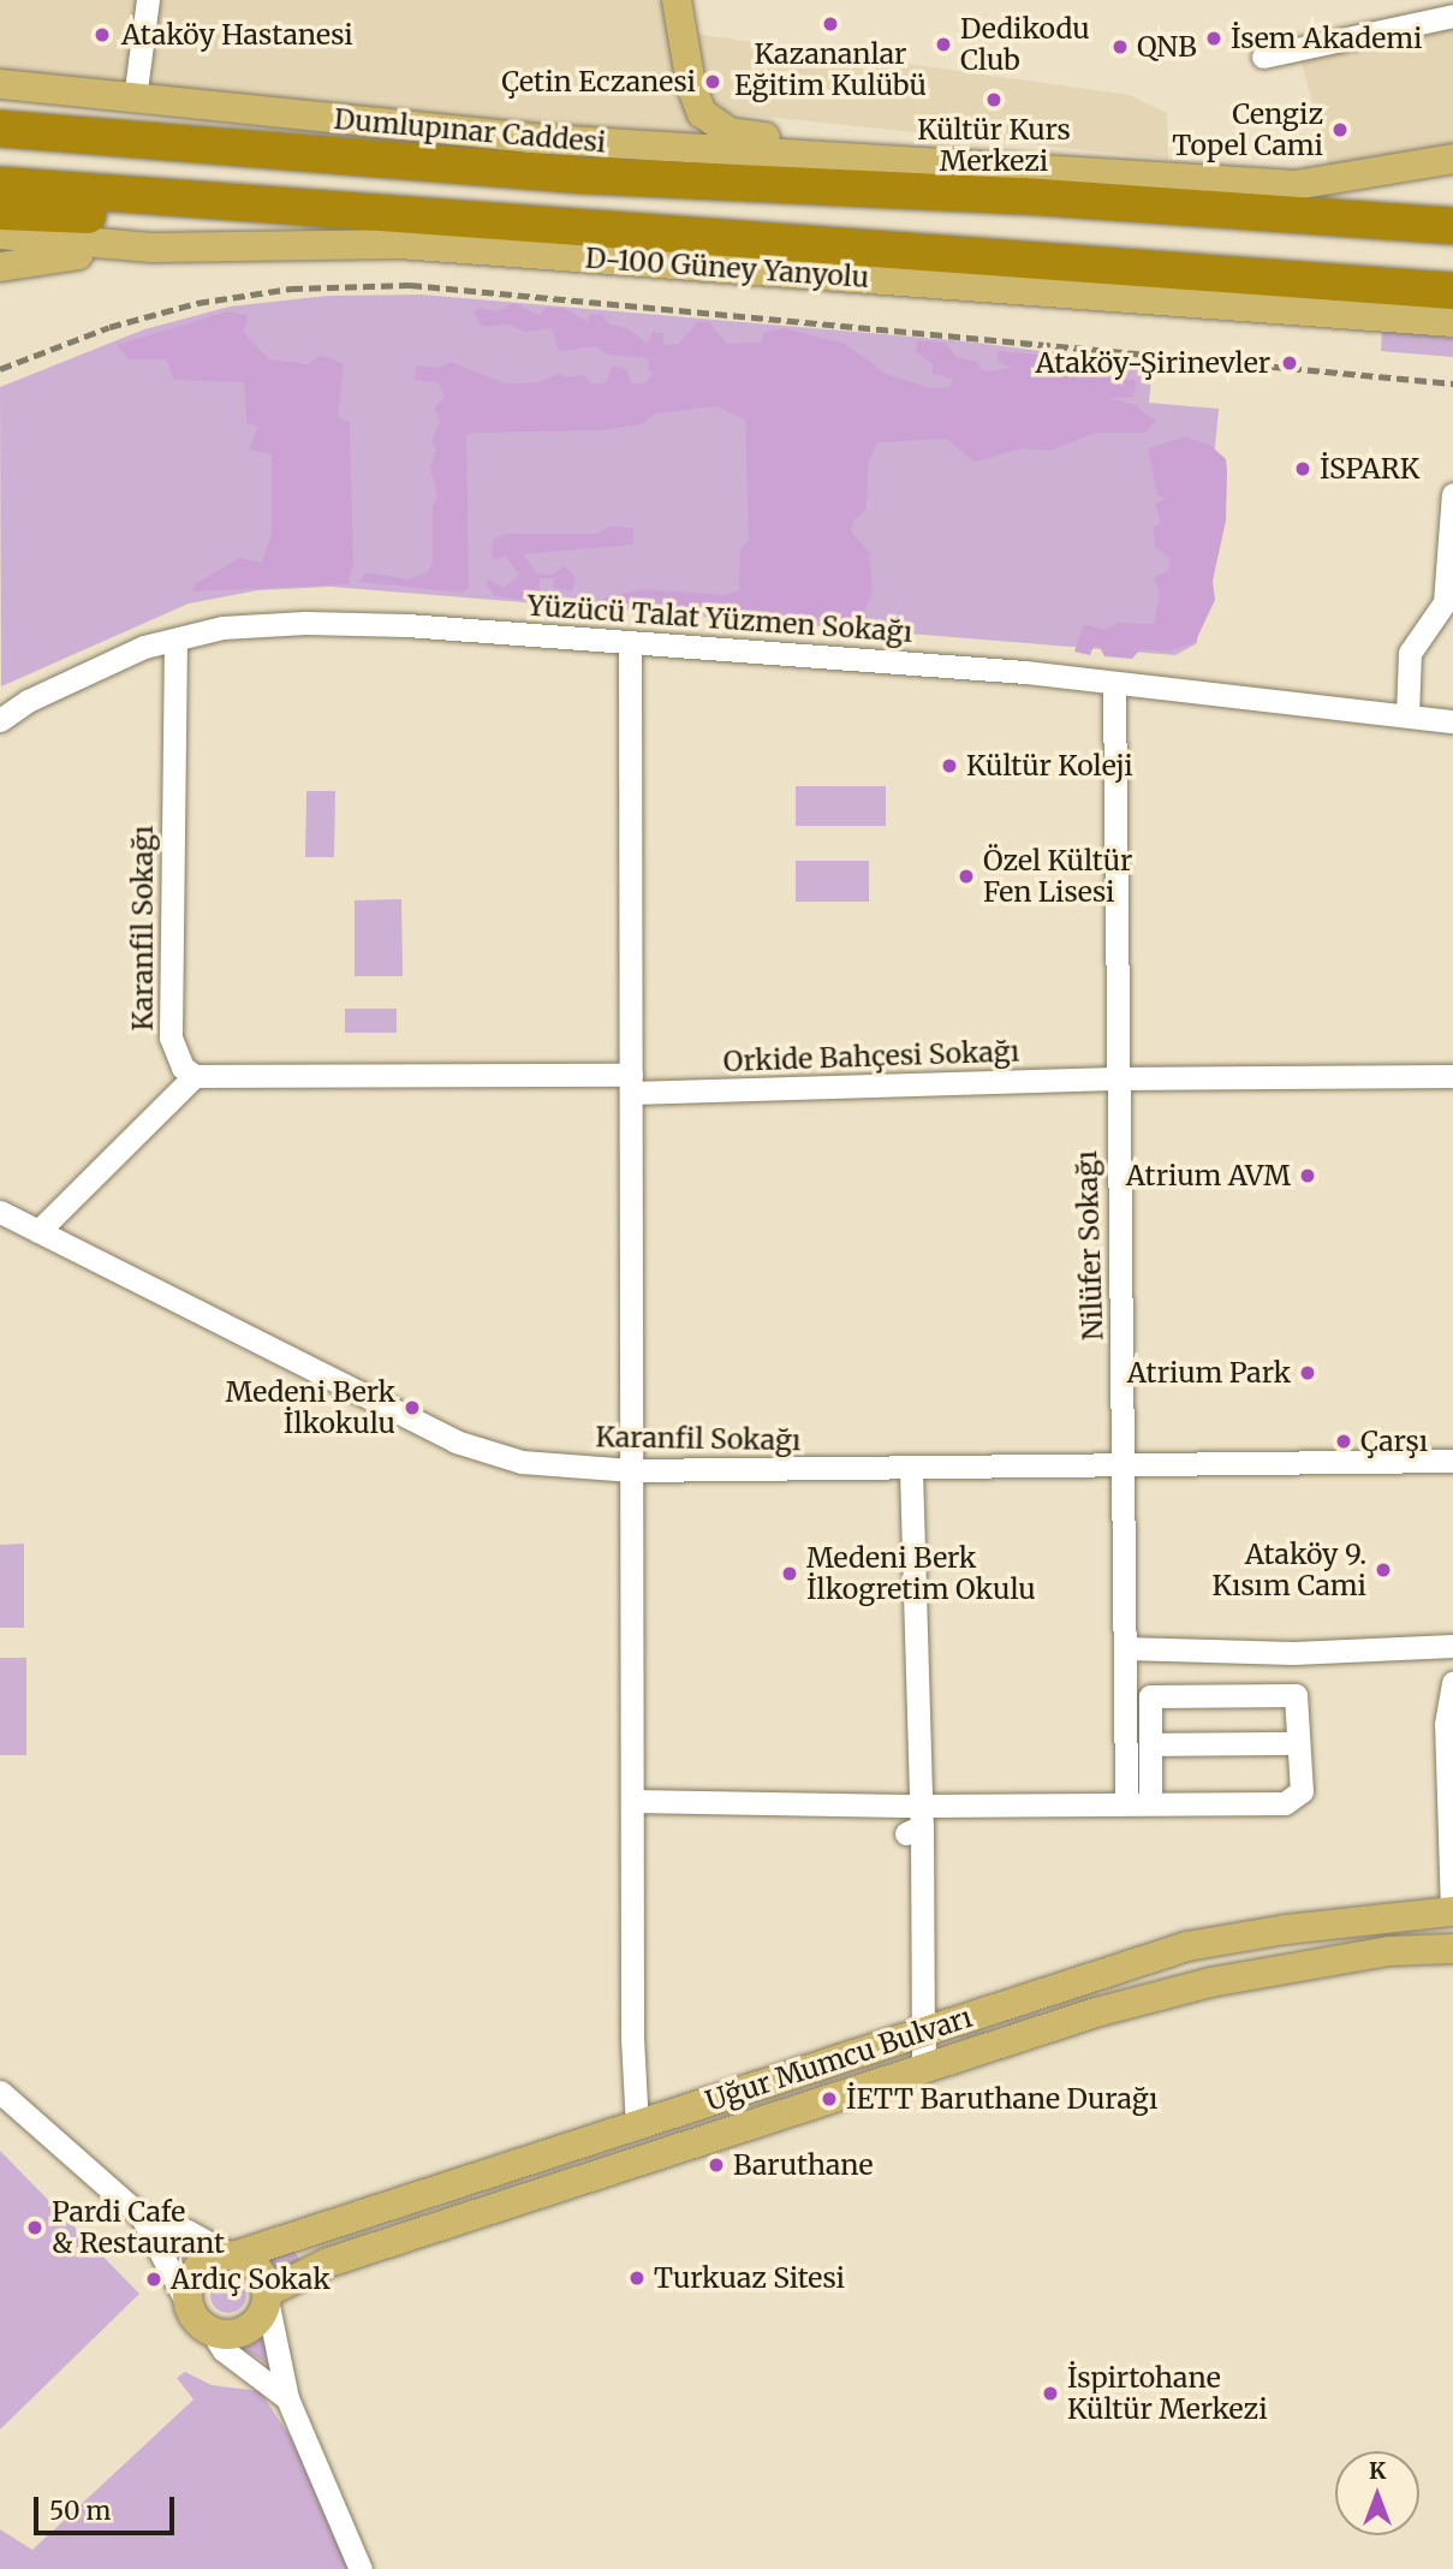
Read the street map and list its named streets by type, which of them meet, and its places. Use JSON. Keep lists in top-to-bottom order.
{
  "streets": {
    "main road": ["Dumlupınar Caddesi", "D-100 Güney Yanyolu", "Uğur Mumcu Bulvarı"],
    "street": [
      "Yüzücü Talat Yüzmen Sokağı",
      "Karanfil Sokağı",
      "Orkide Bahçesi Sokağı",
      "Nilüfer Sokağı"
    ]
  },
  "crossings": [
    ["Yüzücü Talat Yüzmen Sokağı", "Karanfil Sokağı"],
    ["Yüzücü Talat Yüzmen Sokağı", "Nilüfer Sokağı"],
    ["Karanfil Sokağı", "Nilüfer Sokağı"],
    ["Orkide Bahçesi Sokağı", "Nilüfer Sokağı"]
  ],
  "places": [
    "Kazananlar Eğitim Kulübü",
    "Ataköy Hastanesi",
    "İsem Akademi",
    "Dedikodu Club",
    "QNB",
    "Çetin Eczanesi",
    "Kültür Kurs Merkezi",
    "Cengiz Topel Cami",
    "Ataköy-Şirinevler",
    "İSPARK",
    "Kültür Koleji",
    "Özel Kültür Fen Lisesi",
    "Atrium AVM",
    "Atrium Park",
    "Medeni Berk İlkokulu",
    "Çarşı",
    "Ataköy 9. Kısım Cami",
    "Medeni Berk İlkogretim Okulu",
    "İETT Baruthane Durağı",
    "Baruthane",
    "Pardi Cafe & Restaurant",
    "Turkuaz Sitesi",
    "Ardıç Sokak",
    "İspirtohane Kültür Merkezi"
  ],
  "scale_bar": "50 m",
  "north": "top"
}
